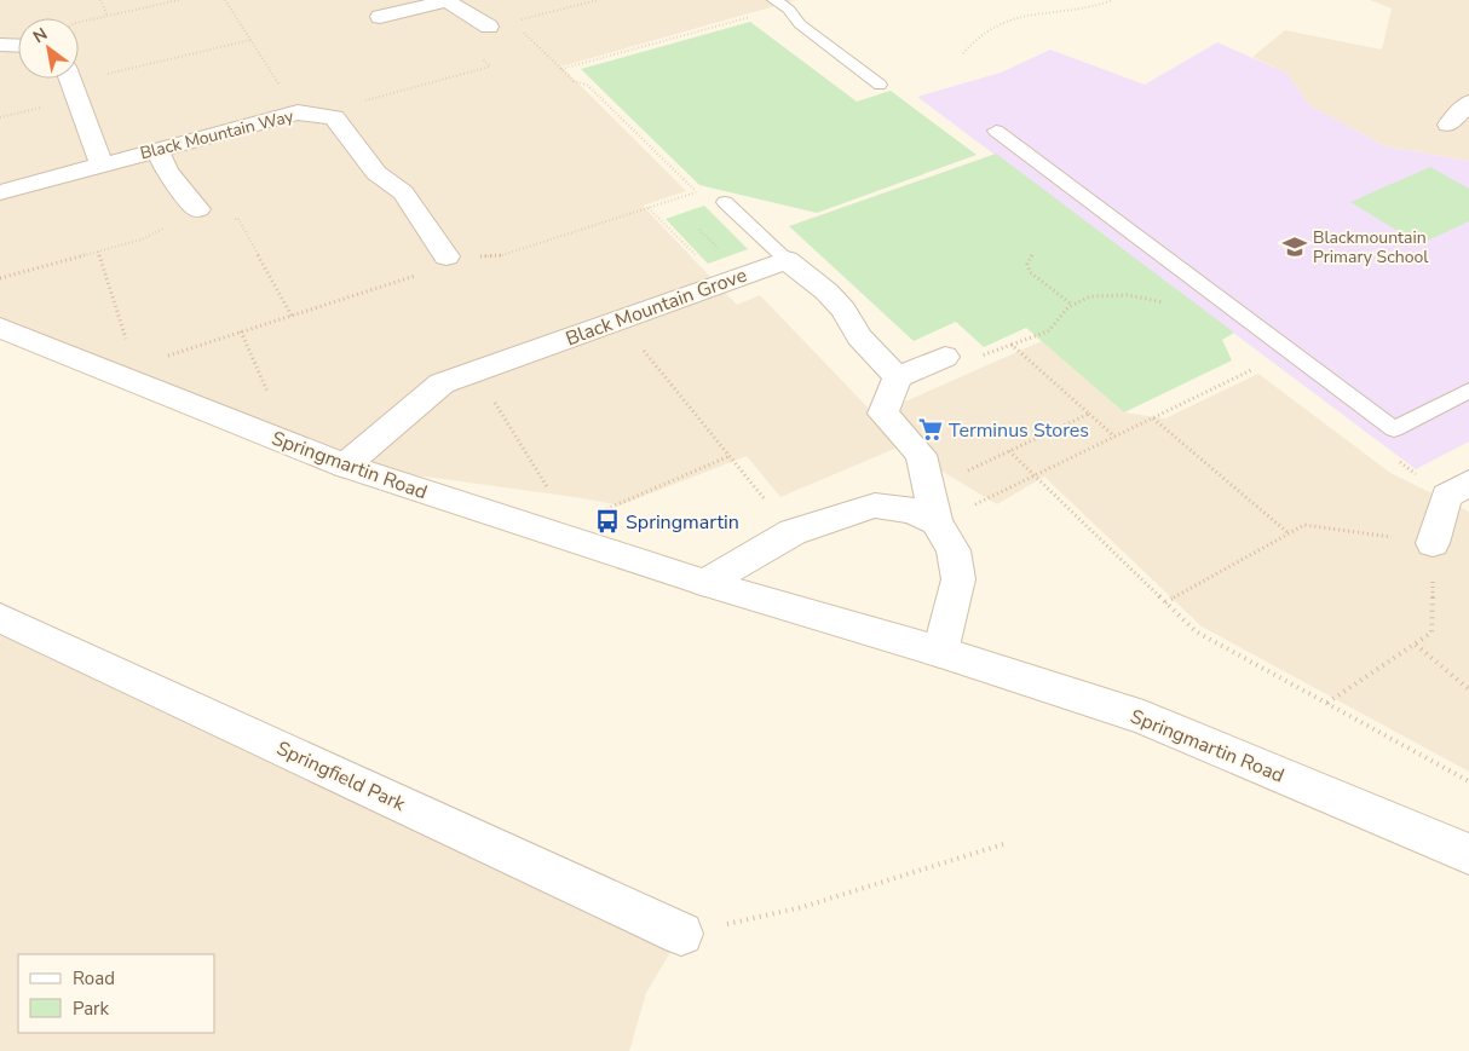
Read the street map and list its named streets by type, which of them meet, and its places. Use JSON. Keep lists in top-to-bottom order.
{
  "streets": {
    "street": [
      "Black Mountain Way",
      "Black Mountain Grove",
      "Springmartin Road",
      "Springfield Park"
    ]
  },
  "crossings": [
    ["Black Mountain Grove", "Springmartin Road"]
  ],
  "places": {
    "school or university": ["Blackmountain Primary School"],
    "supermarket": ["Terminus Stores"],
    "bus stop": ["Springmartin"]
  },
  "legend": ["Road", "Park"],
  "north": "top left"
}
